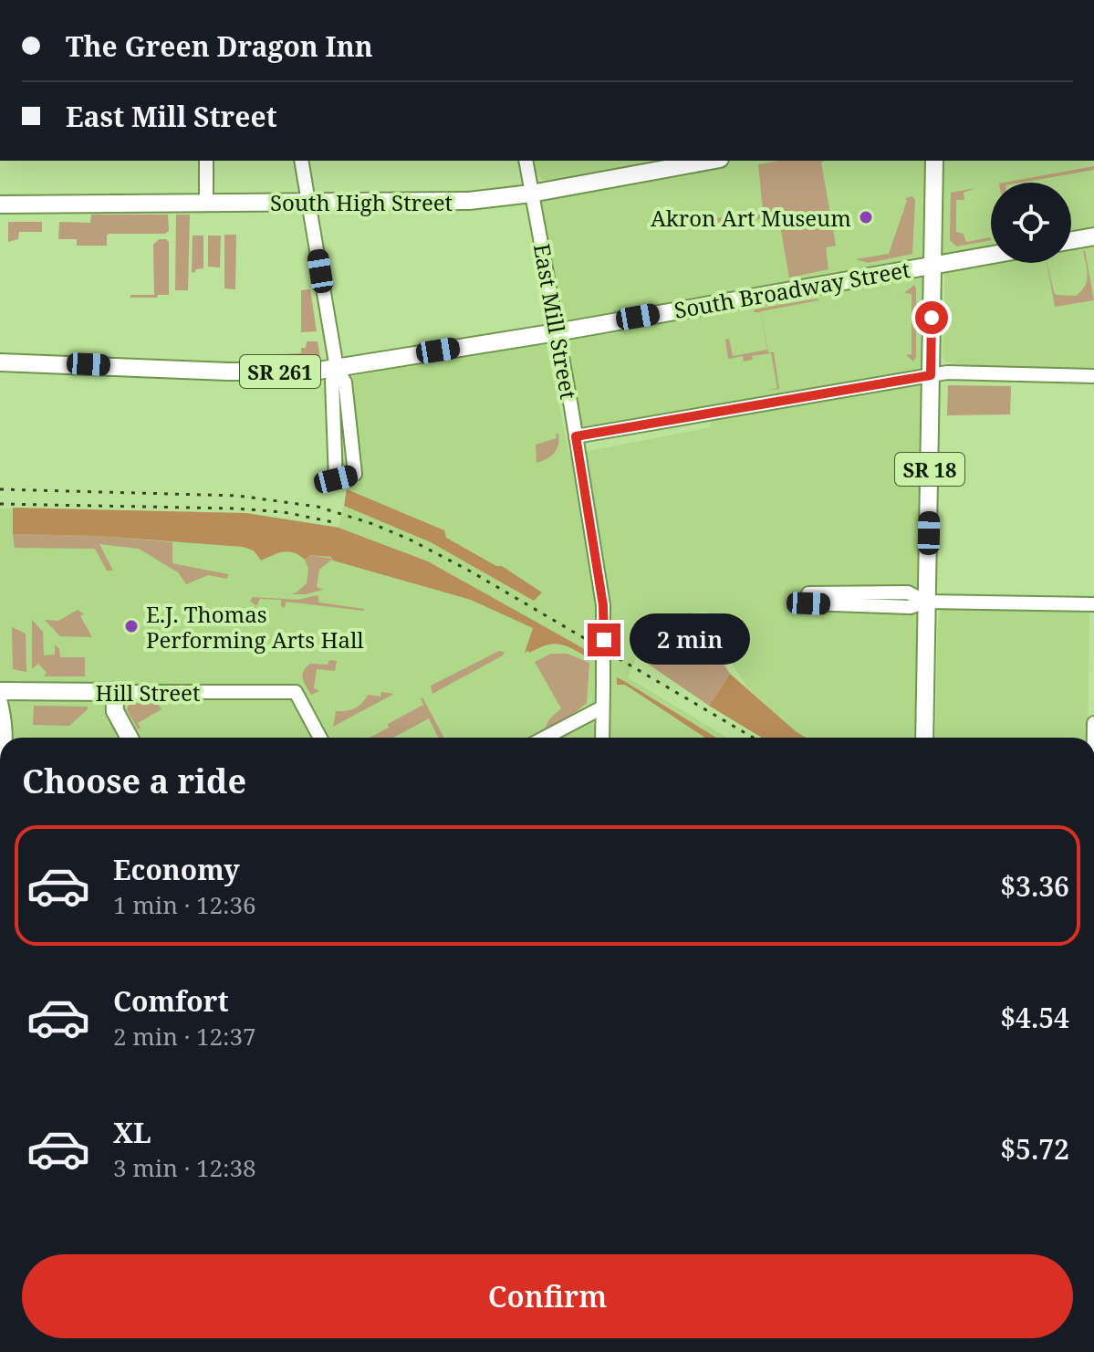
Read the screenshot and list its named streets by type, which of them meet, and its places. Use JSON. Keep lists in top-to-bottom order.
{
  "streets": {
    "main road": [
      "South High Street",
      "South Broadway Street",
      "SR 261",
      "SR 18",
      "Hill Street"
    ],
    "street": ["East Mill Street"]
  },
  "crossings": [
    ["South High Street", "East Mill Street"],
    ["South Broadway Street", "East Mill Street"],
    ["South Broadway Street", "SR 261"],
    ["South Broadway Street", "SR 18"],
    ["SR 261", "SR 18"]
  ],
  "places": ["Akron Art Museum", "E.J. Thomas Performing Arts Hall"],
  "page": {
    "banner": ["The Green Dragon Inn", "East Mill Street"],
    "bubble": "2 min",
    "heading": "Choose a ride",
    "list": [
      {
        "name": "Economy",
        "note": "1 min · 12:36",
        "value": "$3.36"
      },
      {
        "name": "Comfort",
        "note": "2 min · 12:37",
        "value": "$4.54"
      },
      {
        "name": "XL",
        "note": "3 min · 12:38",
        "value": "$5.72"
      }
    ],
    "buttons": "Confirm"
  }
}
